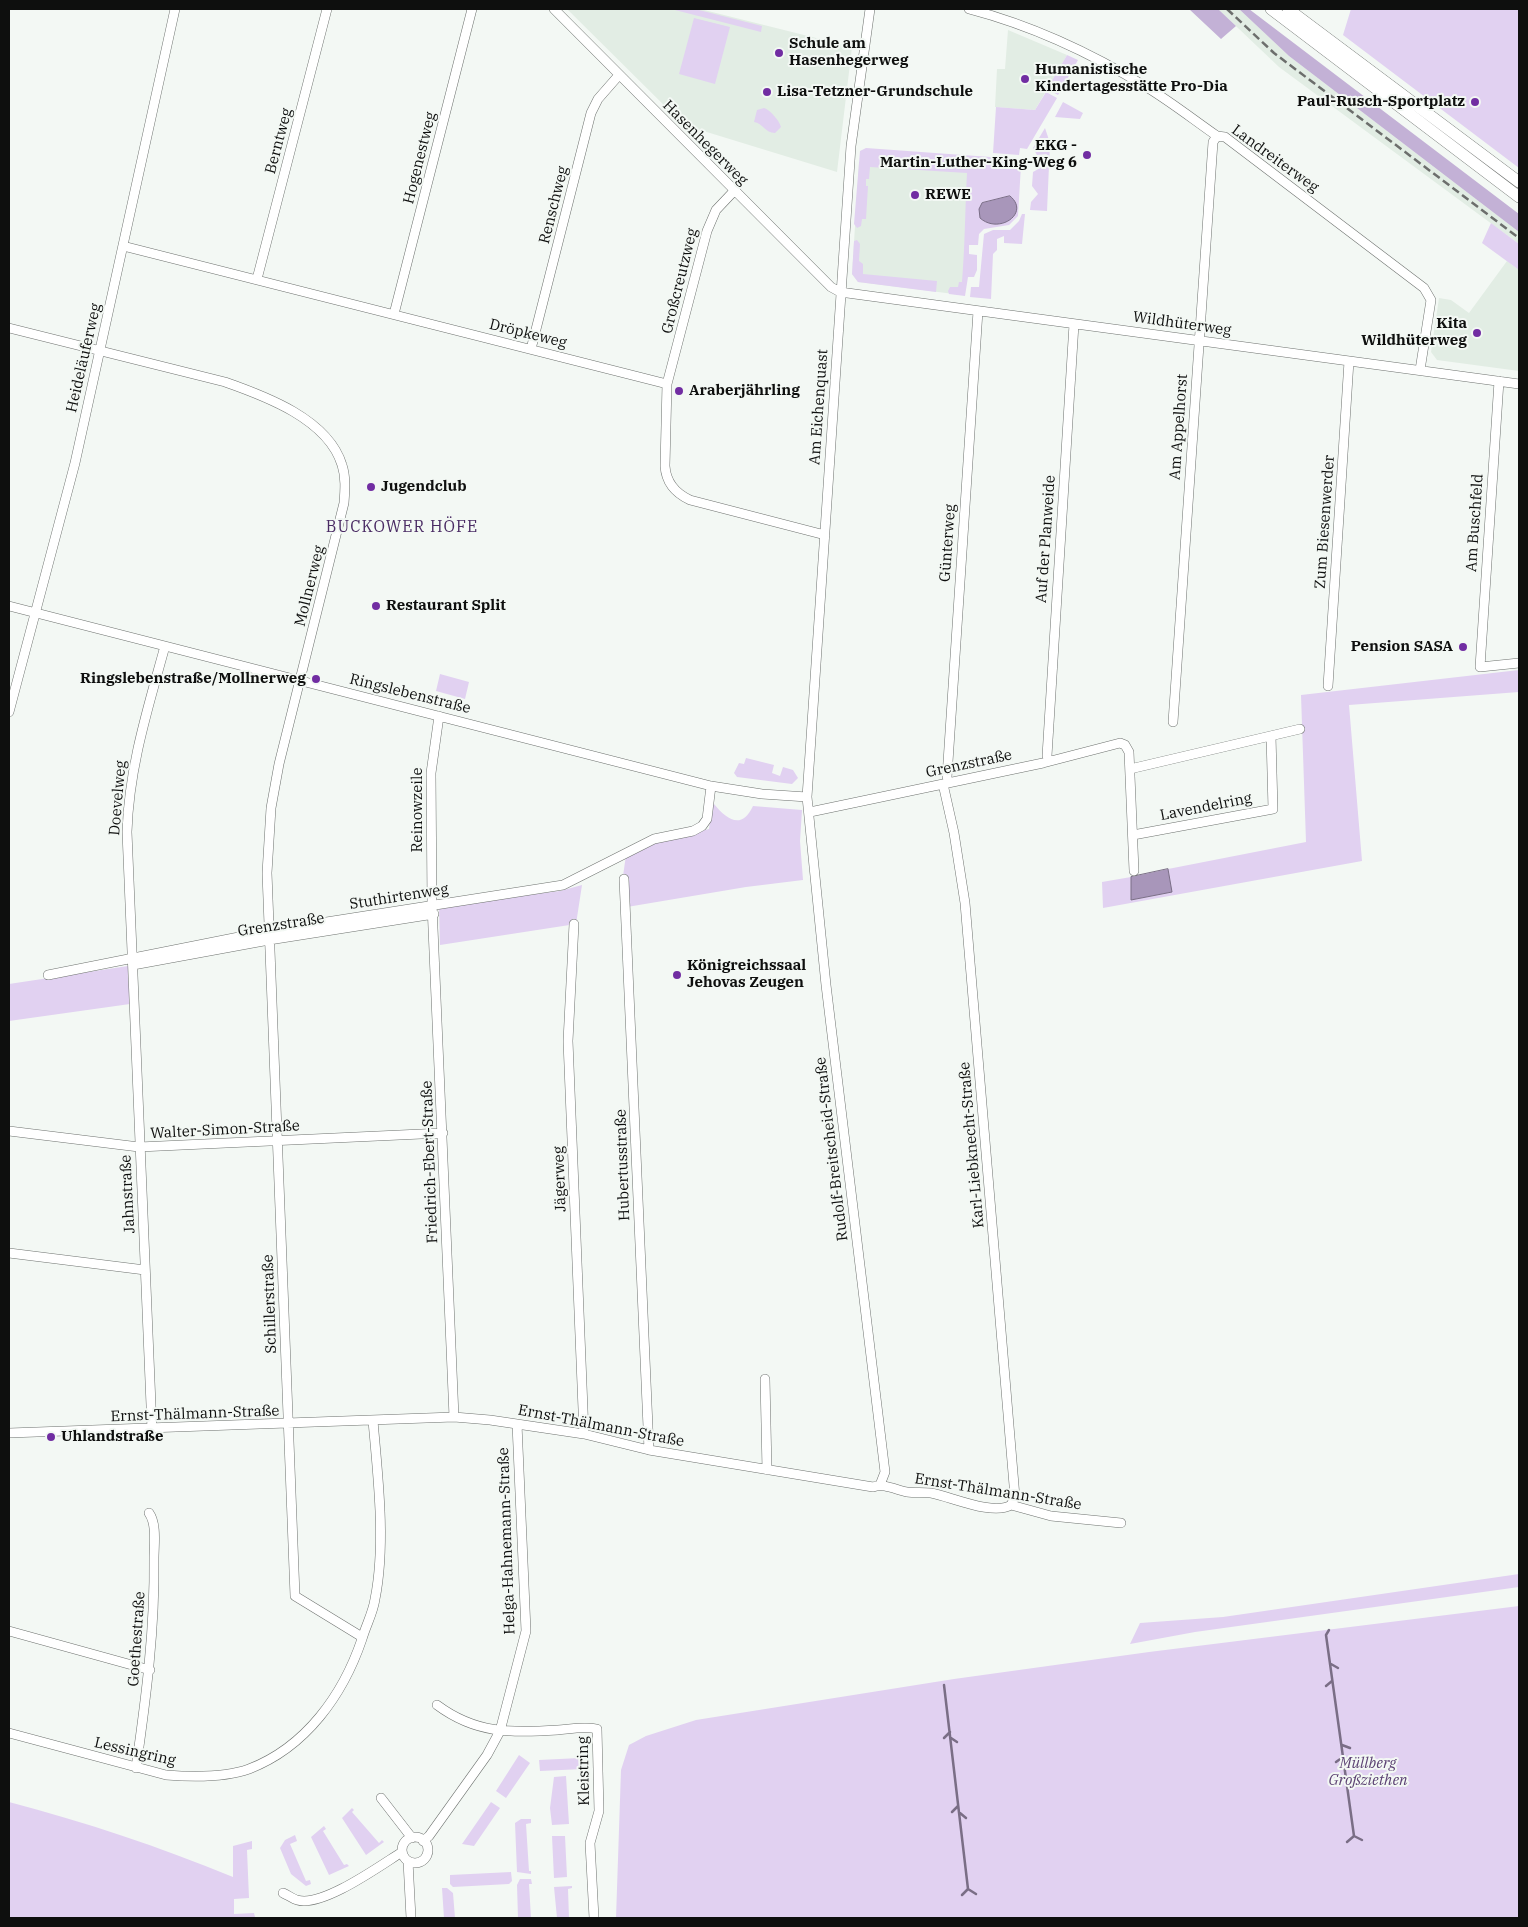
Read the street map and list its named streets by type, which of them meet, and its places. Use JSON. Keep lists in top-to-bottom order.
{
  "streets": {
    "street": [
      "Berntweg",
      "Hasenhegerweg",
      "Hogenestweg",
      "Landreiterweg",
      "Renschweg",
      "Großcreutzweg",
      "Wildhüterweg",
      "Dröpkeweg",
      "Heideläuferweg",
      "Am Eichenquast",
      "Am Appelhorst",
      "Zum Biesenwerder",
      "Am Buschfeld",
      "Auf der Planweide",
      "Günterweg",
      "Mollnerweg",
      "Ringslebenstraße",
      "Grenzstraße",
      "Doevelweg",
      "Lavendelring",
      "Reinowzeile",
      "Stuthirtenweg",
      "Walter-Simon-Straße",
      "Karl-Liebknecht-Straße",
      "Rudolf-Breitscheid-Straße",
      "Friedrich-Ebert-Straße",
      "Hubertusstraße",
      "Jägerweg",
      "Jahnstraße",
      "Schillerstraße",
      "Ernst-Thälmann-Straße",
      "Helga-Hahnemann-Straße",
      "Goethestraße",
      "Lessingring",
      "Kleistring"
    ]
  },
  "crossings": [
    ["Berntweg", "Dröpkeweg"],
    ["Hasenhegerweg", "Renschweg"],
    ["Hasenhegerweg", "Großcreutzweg"],
    ["Hasenhegerweg", "Wildhüterweg"],
    ["Hasenhegerweg", "Am Eichenquast"],
    ["Hogenestweg", "Dröpkeweg"],
    ["Landreiterweg", "Wildhüterweg"],
    ["Landreiterweg", "Am Appelhorst"],
    ["Renschweg", "Dröpkeweg"],
    ["Großcreutzweg", "Dröpkeweg"],
    ["Wildhüterweg", "Am Eichenquast"],
    ["Wildhüterweg", "Am Appelhorst"],
    ["Wildhüterweg", "Zum Biesenwerder"],
    ["Wildhüterweg", "Am Buschfeld"],
    ["Wildhüterweg", "Auf der Planweide"],
    ["Wildhüterweg", "Günterweg"],
    ["Dröpkeweg", "Heideläuferweg"],
    ["Heideläuferweg", "Mollnerweg"],
    ["Heideläuferweg", "Ringslebenstraße"],
    ["Am Eichenquast", "Ringslebenstraße"],
    ["Am Eichenquast", "Grenzstraße"],
    ["Am Eichenquast", "Rudolf-Breitscheid-Straße"],
    ["Günterweg", "Grenzstraße"],
    ["Günterweg", "Karl-Liebknecht-Straße"],
    ["Mollnerweg", "Ringslebenstraße"],
    ["Mollnerweg", "Stuthirtenweg"],
    ["Mollnerweg", "Schillerstraße"],
    ["Ringslebenstraße", "Doevelweg"],
    ["Ringslebenstraße", "Reinowzeile"],
    ["Ringslebenstraße", "Stuthirtenweg"],
    ["Grenzstraße", "Karl-Liebknecht-Straße"],
    ["Grenzstraße", "Rudolf-Breitscheid-Straße"],
    ["Doevelweg", "Stuthirtenweg"],
    ["Doevelweg", "Jahnstraße"],
    ["Reinowzeile", "Stuthirtenweg"],
    ["Reinowzeile", "Friedrich-Ebert-Straße"],
    ["Stuthirtenweg", "Friedrich-Ebert-Straße"],
    ["Stuthirtenweg", "Jahnstraße"],
    ["Stuthirtenweg", "Schillerstraße"],
    ["Walter-Simon-Straße", "Friedrich-Ebert-Straße"],
    ["Walter-Simon-Straße", "Jahnstraße"],
    ["Walter-Simon-Straße", "Schillerstraße"],
    ["Karl-Liebknecht-Straße", "Ernst-Thälmann-Straße"],
    ["Rudolf-Breitscheid-Straße", "Ernst-Thälmann-Straße"],
    ["Friedrich-Ebert-Straße", "Ernst-Thälmann-Straße"],
    ["Hubertusstraße", "Ernst-Thälmann-Straße"],
    ["Jägerweg", "Ernst-Thälmann-Straße"],
    ["Jahnstraße", "Ernst-Thälmann-Straße"],
    ["Schillerstraße", "Ernst-Thälmann-Straße"],
    ["Schillerstraße", "Lessingring"],
    ["Ernst-Thälmann-Straße", "Helga-Hahnemann-Straße"],
    ["Ernst-Thälmann-Straße", "Lessingring"],
    ["Helga-Hahnemann-Straße", "Kleistring"],
    ["Goethestraße", "Lessingring"]
  ],
  "districts": ["BUCKOWER HÖFE"],
  "parks": ["Müllberg Großziethen"],
  "places": [
    "Schule am Hasenhegerweg",
    "Humanistische Kindertagesstätte Pro-Dia",
    "Lisa-Tetzner-Grundschule",
    "Paul-Rusch-Sportplatz",
    "EKG - Martin-Luther-King-Weg 6",
    "REWE",
    "Kita Wildhüterweg",
    "Araberjährling",
    "Jugendclub",
    "Restaurant Split",
    "Pension SASA",
    "Ringslebenstraße/Mollnerweg",
    "Königreichssaal Jehovas Zeugen",
    "Uhlandstraße"
  ]
}
